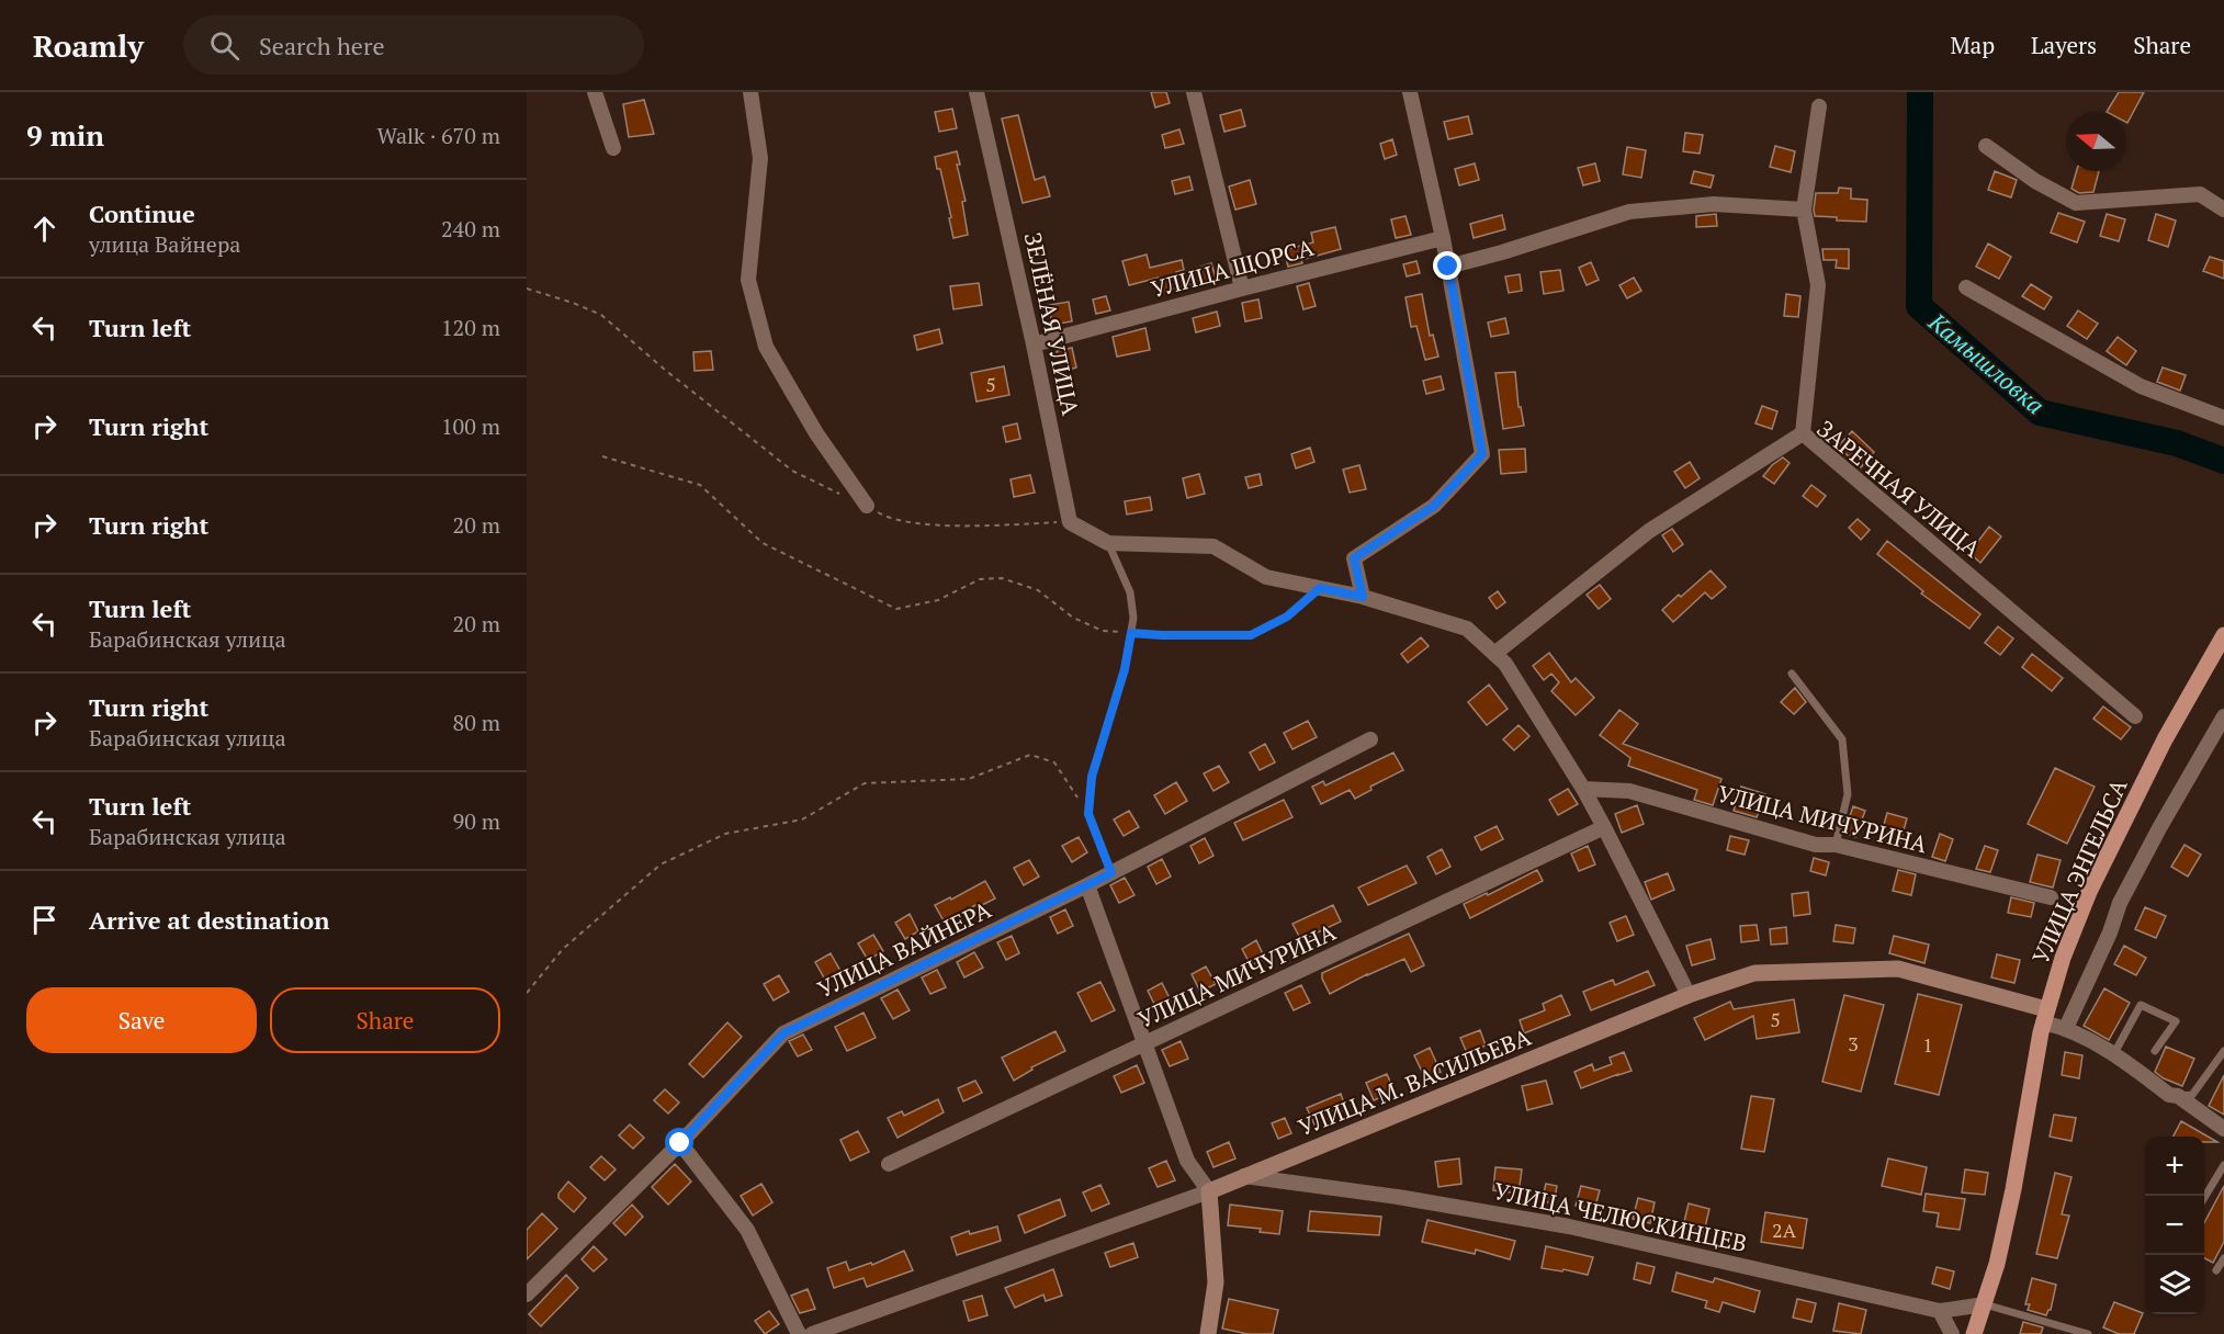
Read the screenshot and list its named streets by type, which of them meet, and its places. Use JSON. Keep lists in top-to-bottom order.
{
  "streets": {
    "main road": ["УЛИЦА ЭНГЕЛЬСА"],
    "street": [
      "УЛИЦА ЩОРСА",
      "ЗЕЛЁНАЯ УЛИЦА",
      "ЗАРЕЧНАЯ УЛИЦА",
      "УЛИЦА МИЧУРИНА",
      "УЛИЦА ВАЙНЕРА",
      "УЛИЦА М. ВАСИЛЬЕВА",
      "УЛИЦА ЧЕЛЮСКИНЦЕВ"
    ]
  },
  "crossings": [
    ["УЛИЦА ЩОРСА", "ЗЕЛЁНАЯ УЛИЦА"],
    ["УЛИЦА ЭНГЕЛЬСА", "УЛИЦА М. ВАСИЛЬЕВА"],
    ["УЛИЦА ЭНГЕЛЬСА", "УЛИЦА ЧЕЛЮСКИНЦЕВ"],
    ["УЛИЦА М. ВАСИЛЬЕВА", "УЛИЦА ЧЕЛЮСКИНЦЕВ"]
  ],
  "water": ["Камышловка"],
  "house_numbers": [
    "5",
    "5",
    "3",
    "1",
    "2А"
  ],
  "north": "left",
  "page": {
    "header": "Roamly",
    "search": "Search here",
    "nav": ["Map", "Layers", "Share"],
    "heading": ["9 min", "Walk · 670 m"],
    "list": [
      ["Continue", "улица Вайнера", "240 m"],
      ["Turn left", "120 m"],
      ["Turn right", "100 m"],
      ["Turn right", "20 m"],
      ["Turn left", "Барабинская улица", "20 m"],
      ["Turn right", "Барабинская улица", "80 m"],
      ["Turn left", "Барабинская улица", "90 m"],
      "Arrive at destination"
    ],
    "buttons": ["Save", "Share"],
    "map_buttons": ["+", "−"]
  }
}
